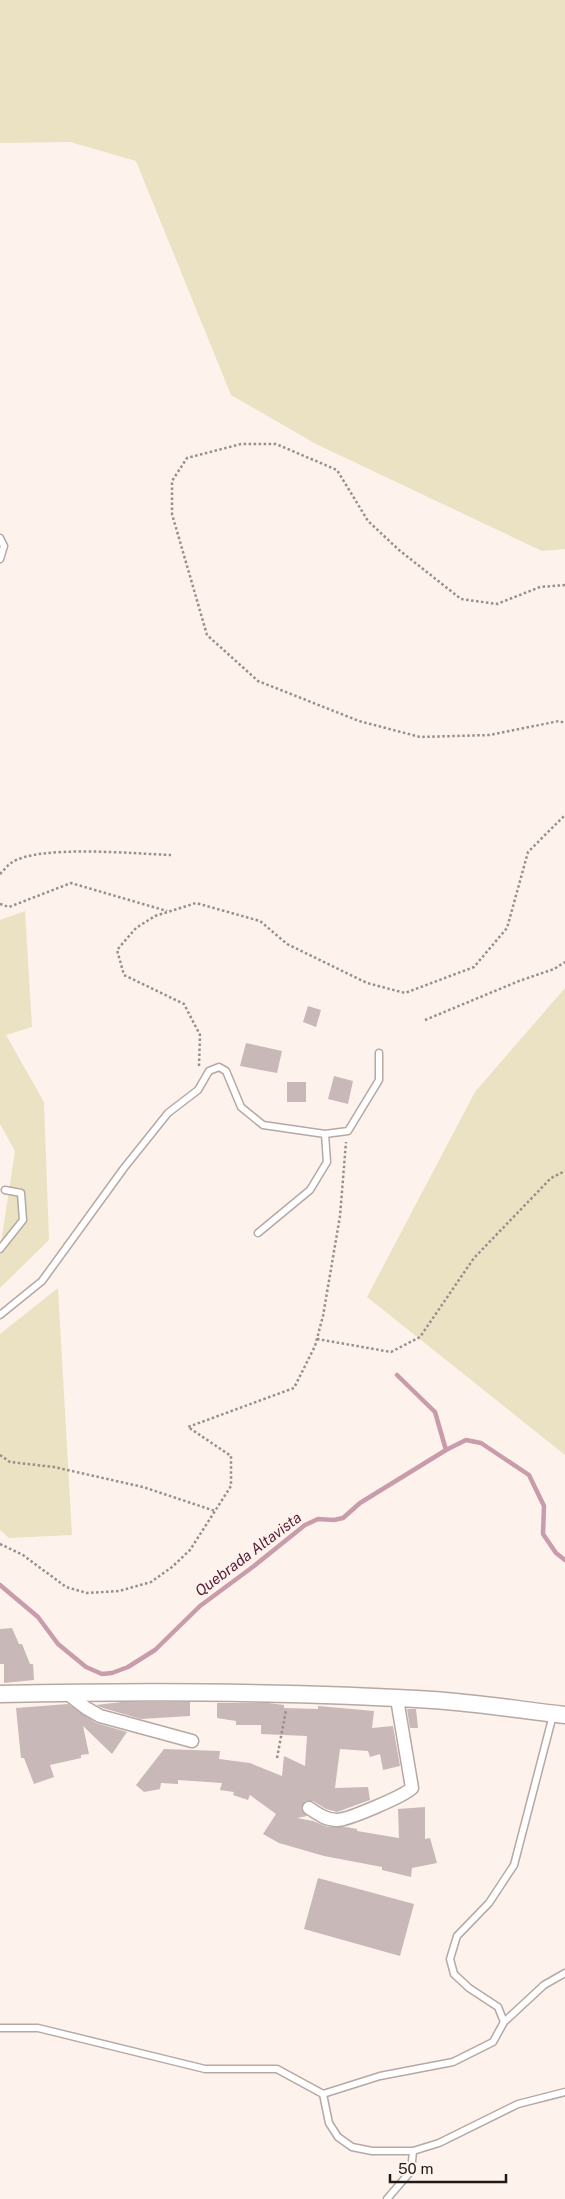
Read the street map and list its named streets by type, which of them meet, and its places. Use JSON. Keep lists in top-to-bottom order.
{
  "water": ["Quebrada Altavista"],
  "scale_bar": "50 m"
}
